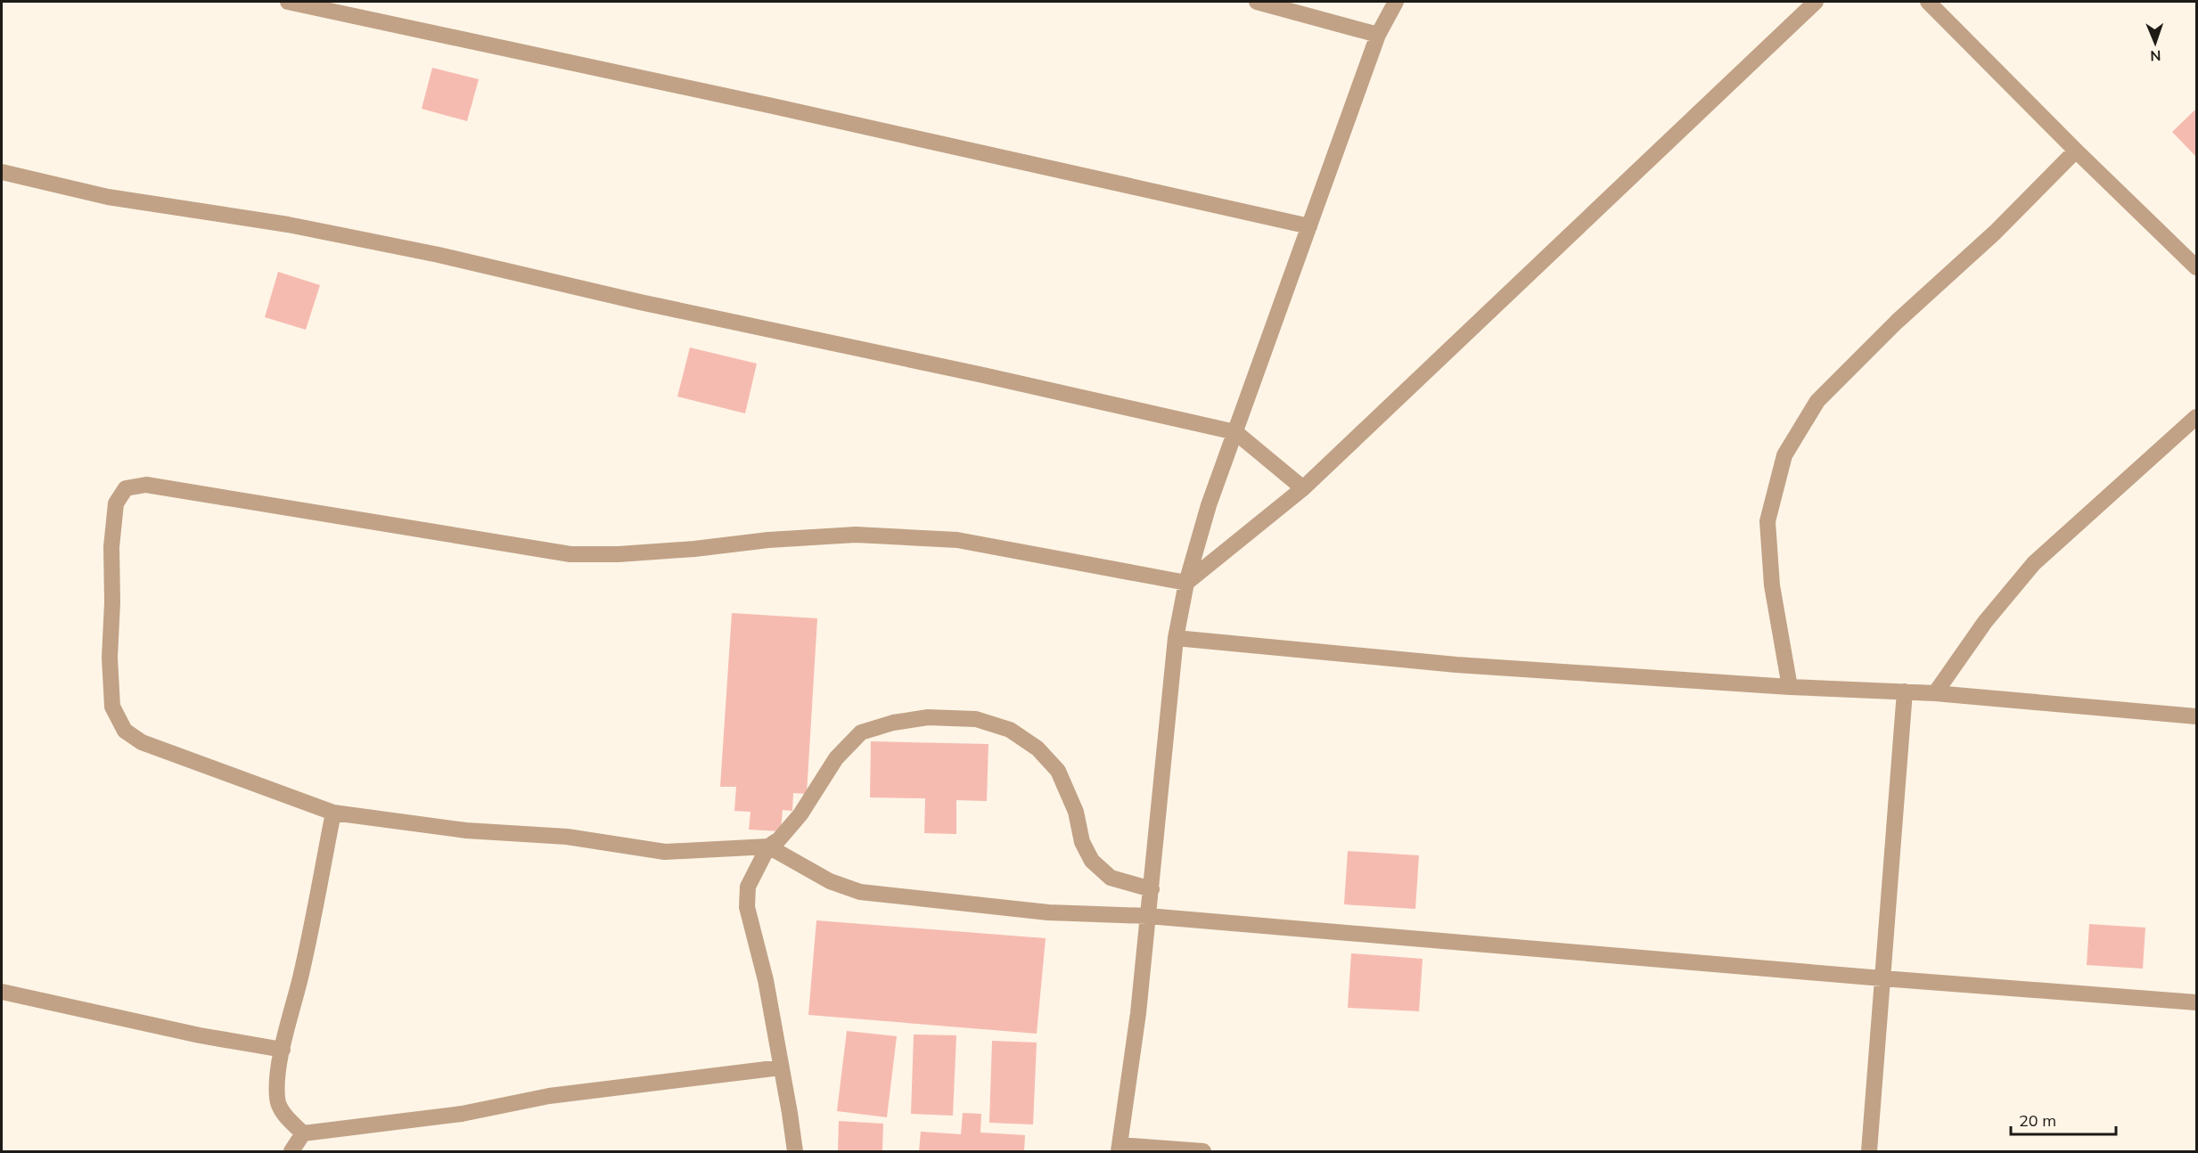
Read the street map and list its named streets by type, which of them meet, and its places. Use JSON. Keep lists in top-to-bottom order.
{
  "scale_bar": "20 m",
  "north": "bottom"
}
